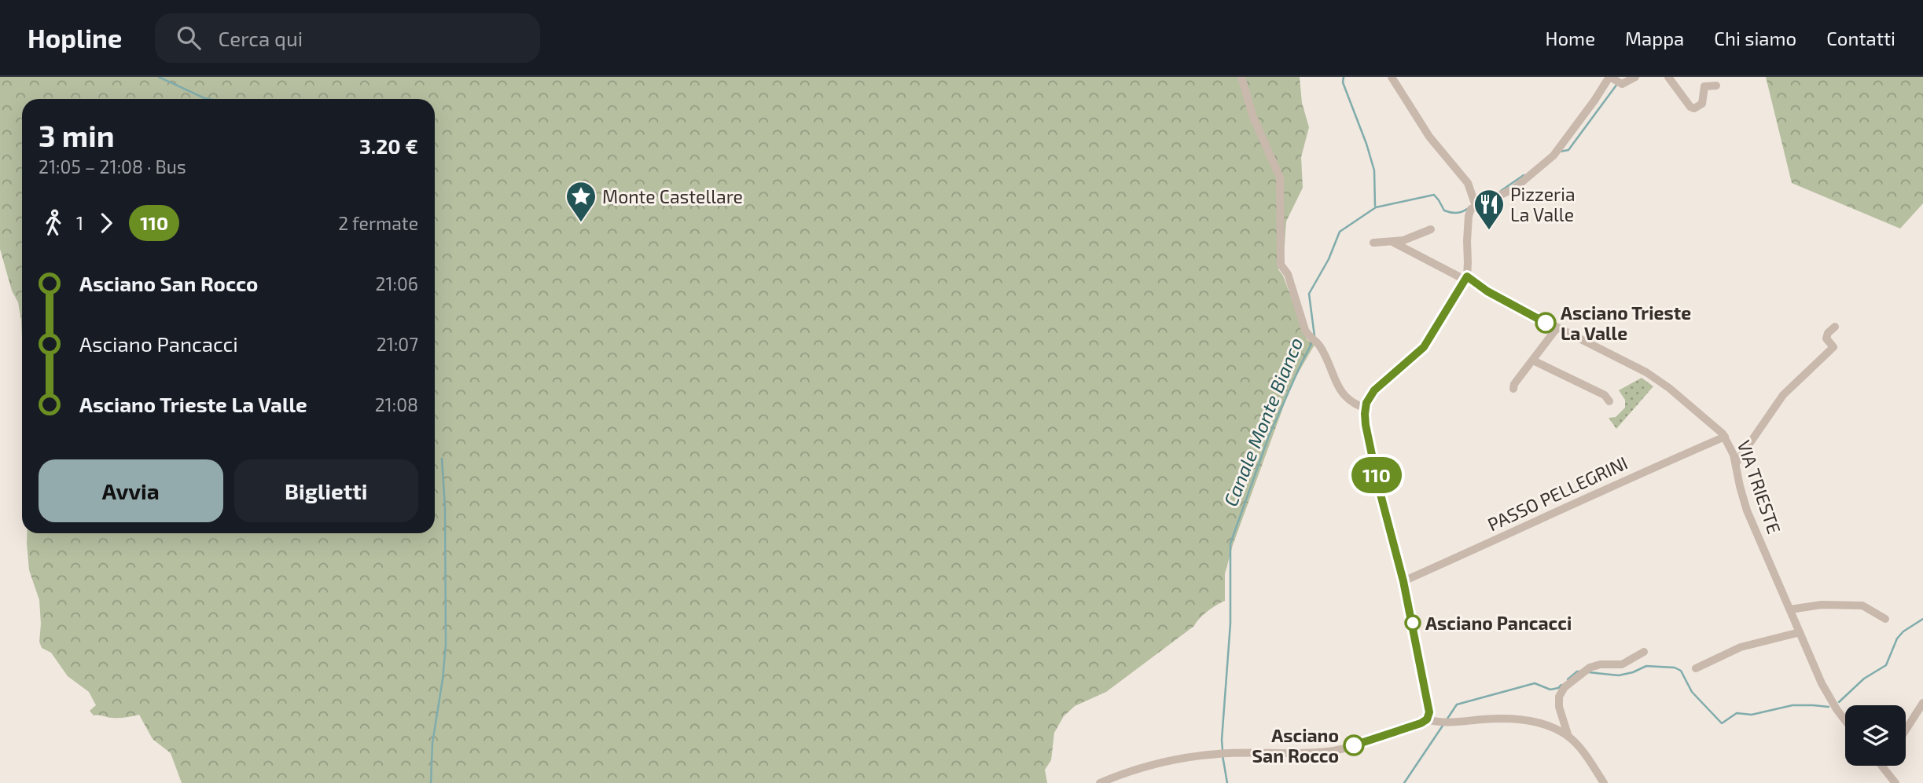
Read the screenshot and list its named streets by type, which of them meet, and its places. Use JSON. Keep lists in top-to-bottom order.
{
  "streets": {
    "street": ["VIA TRIESTE", "PASSO PELLEGRINI"]
  },
  "crossings": [
    ["VIA TRIESTE", "PASSO PELLEGRINI"]
  ],
  "water": ["Canale Monte Bianco"],
  "places": {
    "place": ["Monte Castellare"],
    "restaurant": ["Pizzeria La Valle"],
    "other": ["Asciano Trieste La Valle", "Asciano Pancacci", "Asciano San Rocco"]
  },
  "lines": ["bus line 110"],
  "page": {
    "header": "Hopline",
    "search": "Cerca qui",
    "nav": [
      "Home",
      "Mappa",
      "Chi siamo",
      "Contatti"
    ],
    "on_map": "110",
    "heading": ["3 min", "21:05 – 21:08 · Bus", "3.20 €"],
    "legs": ["1", "110", "2 fermate"],
    "list": [
      {
        "name": "Asciano San Rocco",
        "value": "21:06"
      },
      {
        "name": "Asciano Pancacci",
        "value": "21:07"
      },
      {
        "name": "Asciano Trieste La Valle",
        "value": "21:08"
      }
    ],
    "buttons": ["Avvia", "Biglietti"]
  }
}
